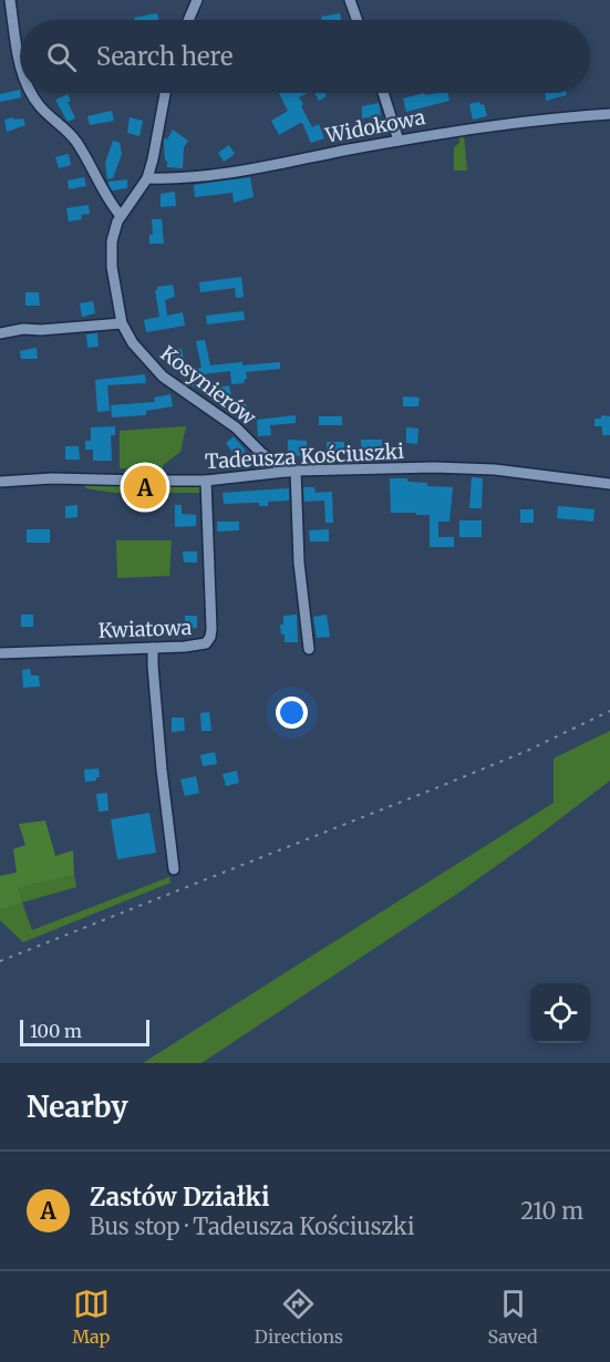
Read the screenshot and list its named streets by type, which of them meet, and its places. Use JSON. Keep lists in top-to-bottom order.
{
  "streets": {
    "street": [
      "Widokowa",
      "Kosynierów",
      "Tadeusza Kościuszki",
      "Kwiatowa"
    ]
  },
  "crossings": [
    ["Widokowa", "Kosynierów"],
    ["Kosynierów", "Tadeusza Kościuszki"],
    ["Tadeusza Kościuszki", "Kwiatowa"]
  ],
  "scale_bar": "100 m",
  "page": {
    "search": "Search here",
    "pins": "A",
    "scale": "100 m",
    "heading": "Nearby",
    "list": [
      {
        "mark": "A",
        "name": "Zastów Działki",
        "note": "Bus stop · Tadeusza Kościuszki",
        "value": "210 m"
      }
    ],
    "nav": ["Map", "Directions", "Saved"]
  }
}
